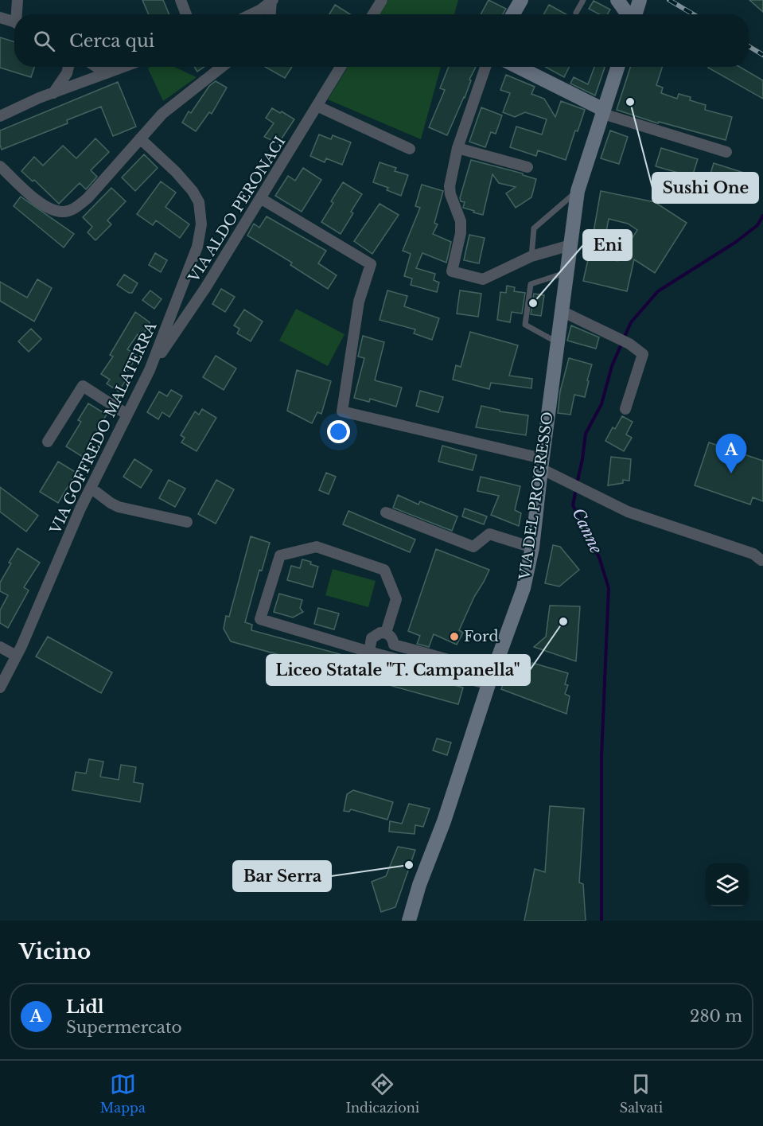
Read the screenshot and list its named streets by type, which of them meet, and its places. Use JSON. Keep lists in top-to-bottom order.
{
  "streets": {
    "street": ["VIA ALDO PERONACI", "VIA GOFFREDO MALATERRA", "VIA DEL PROGRESSO"]
  },
  "crossings": [
    ["VIA ALDO PERONACI", "VIA GOFFREDO MALATERRA"]
  ],
  "water": ["Canne"],
  "places": [
    "Sushi One",
    "Eni",
    "Liceo Statale \"T. Campanella\"",
    "Ford",
    "Bar Serra"
  ],
  "page": {
    "search": "Cerca qui",
    "pins": "A",
    "heading": "Vicino",
    "list": [
      {
        "mark": "A",
        "name": "Lidl",
        "note": "Supermercato",
        "value": "280 m"
      }
    ],
    "nav": ["Mappa", "Indicazioni", "Salvati"]
  }
}
